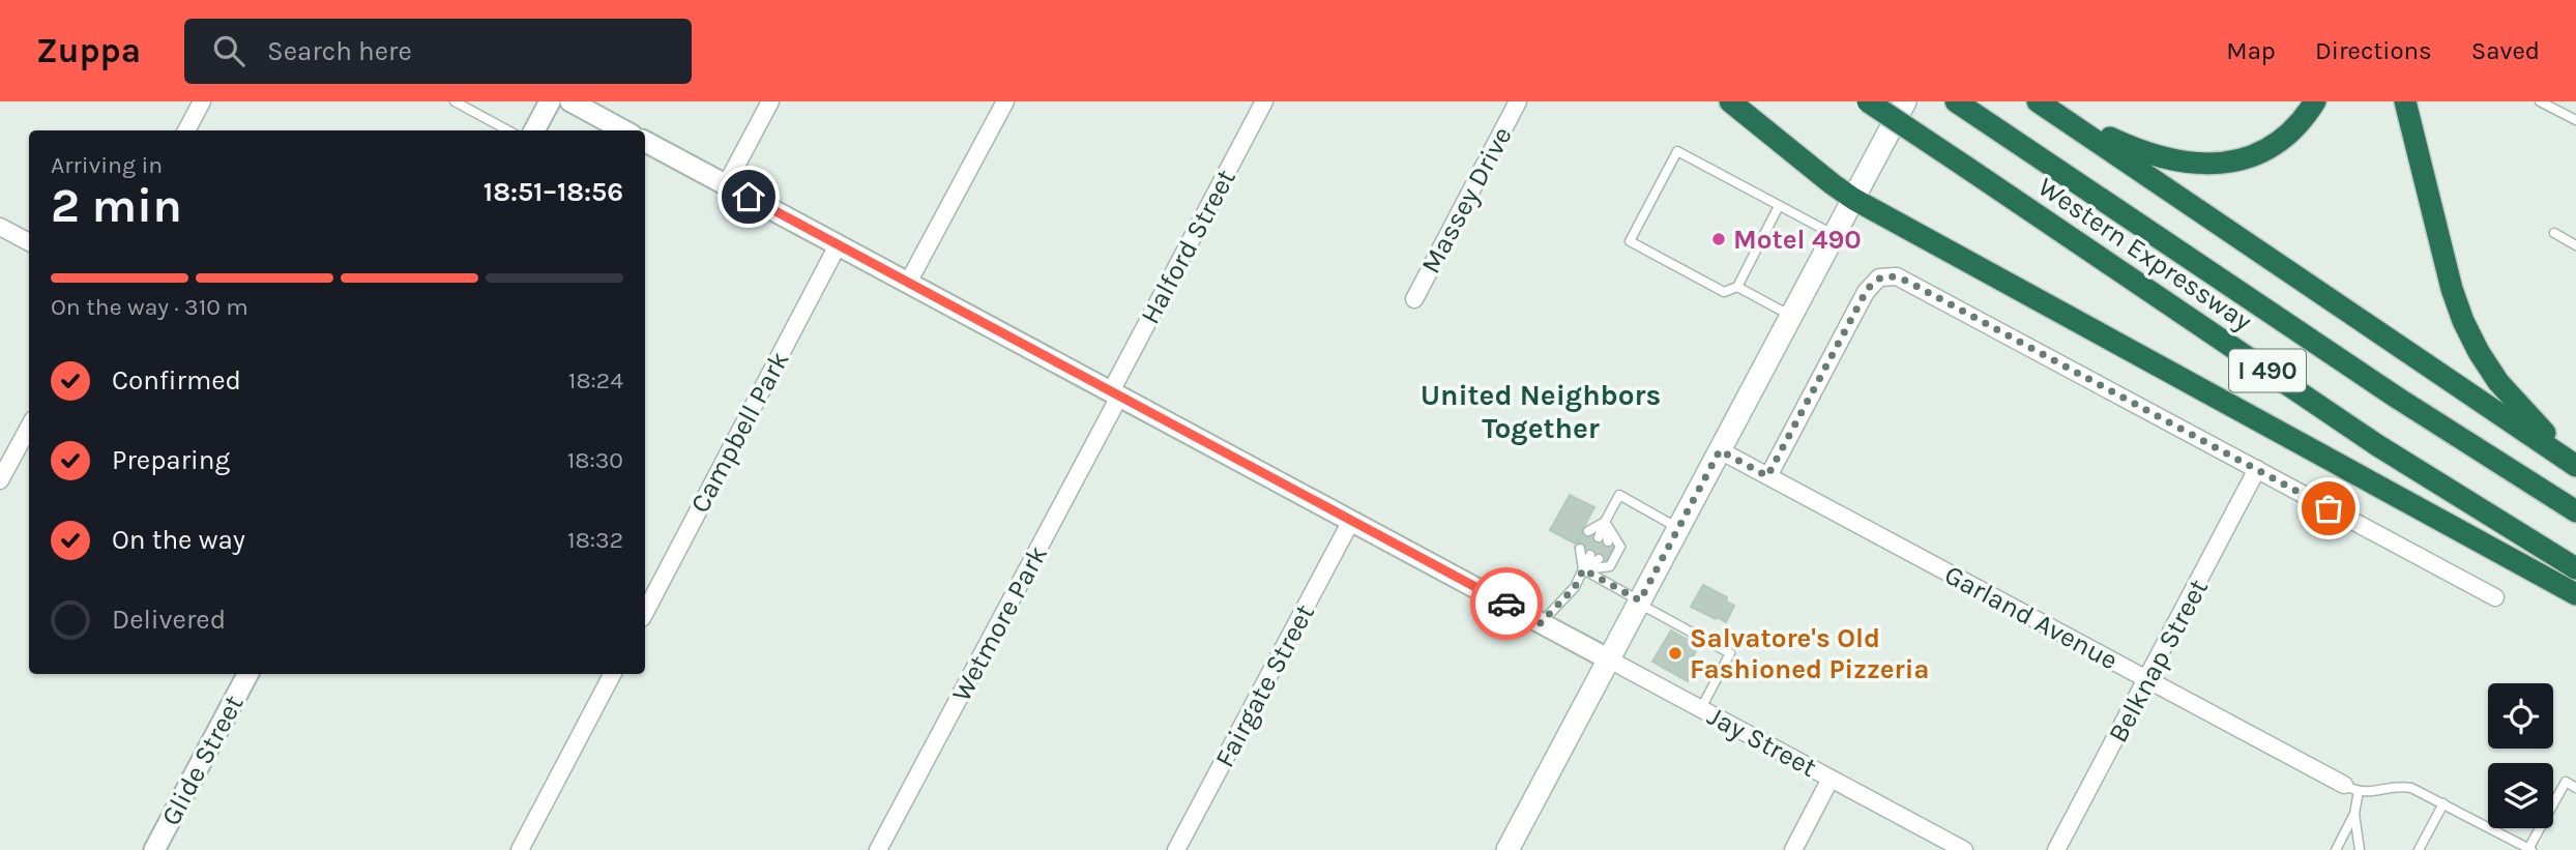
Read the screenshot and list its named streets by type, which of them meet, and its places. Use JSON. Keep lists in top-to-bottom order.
{
  "streets": {
    "highway": ["Western Expressway", "I 490"],
    "street": [
      "Massey Drive",
      "Halford Street",
      "Campbell Park",
      "Garland Avenue",
      "Wetmore Park",
      "Belknap Street",
      "Fairgate Street",
      "Jay Street",
      "Glide Street"
    ]
  },
  "crossings": [
    ["Halford Street", "Wetmore Park"],
    ["Halford Street", "Jay Street"],
    ["Campbell Park", "Jay Street"],
    ["Garland Avenue", "Belknap Street"],
    ["Wetmore Park", "Jay Street"],
    ["Fairgate Street", "Jay Street"]
  ],
  "districts": ["United Neighbors Together"],
  "places": ["Motel 490", "Salvatore's Old Fashioned Pizzeria"],
  "page": {
    "header": "Zuppa",
    "search": "Search here",
    "nav": ["Map", "Directions", "Saved"],
    "heading": ["2 min", "Arriving in", "18:51–18:56"],
    "bar": "On the way · 310 m",
    "list": [
      ["Confirmed", "18:24"],
      ["Preparing", "18:30"],
      ["On the way", "18:32"],
      "Delivered"
    ]
  }
}
